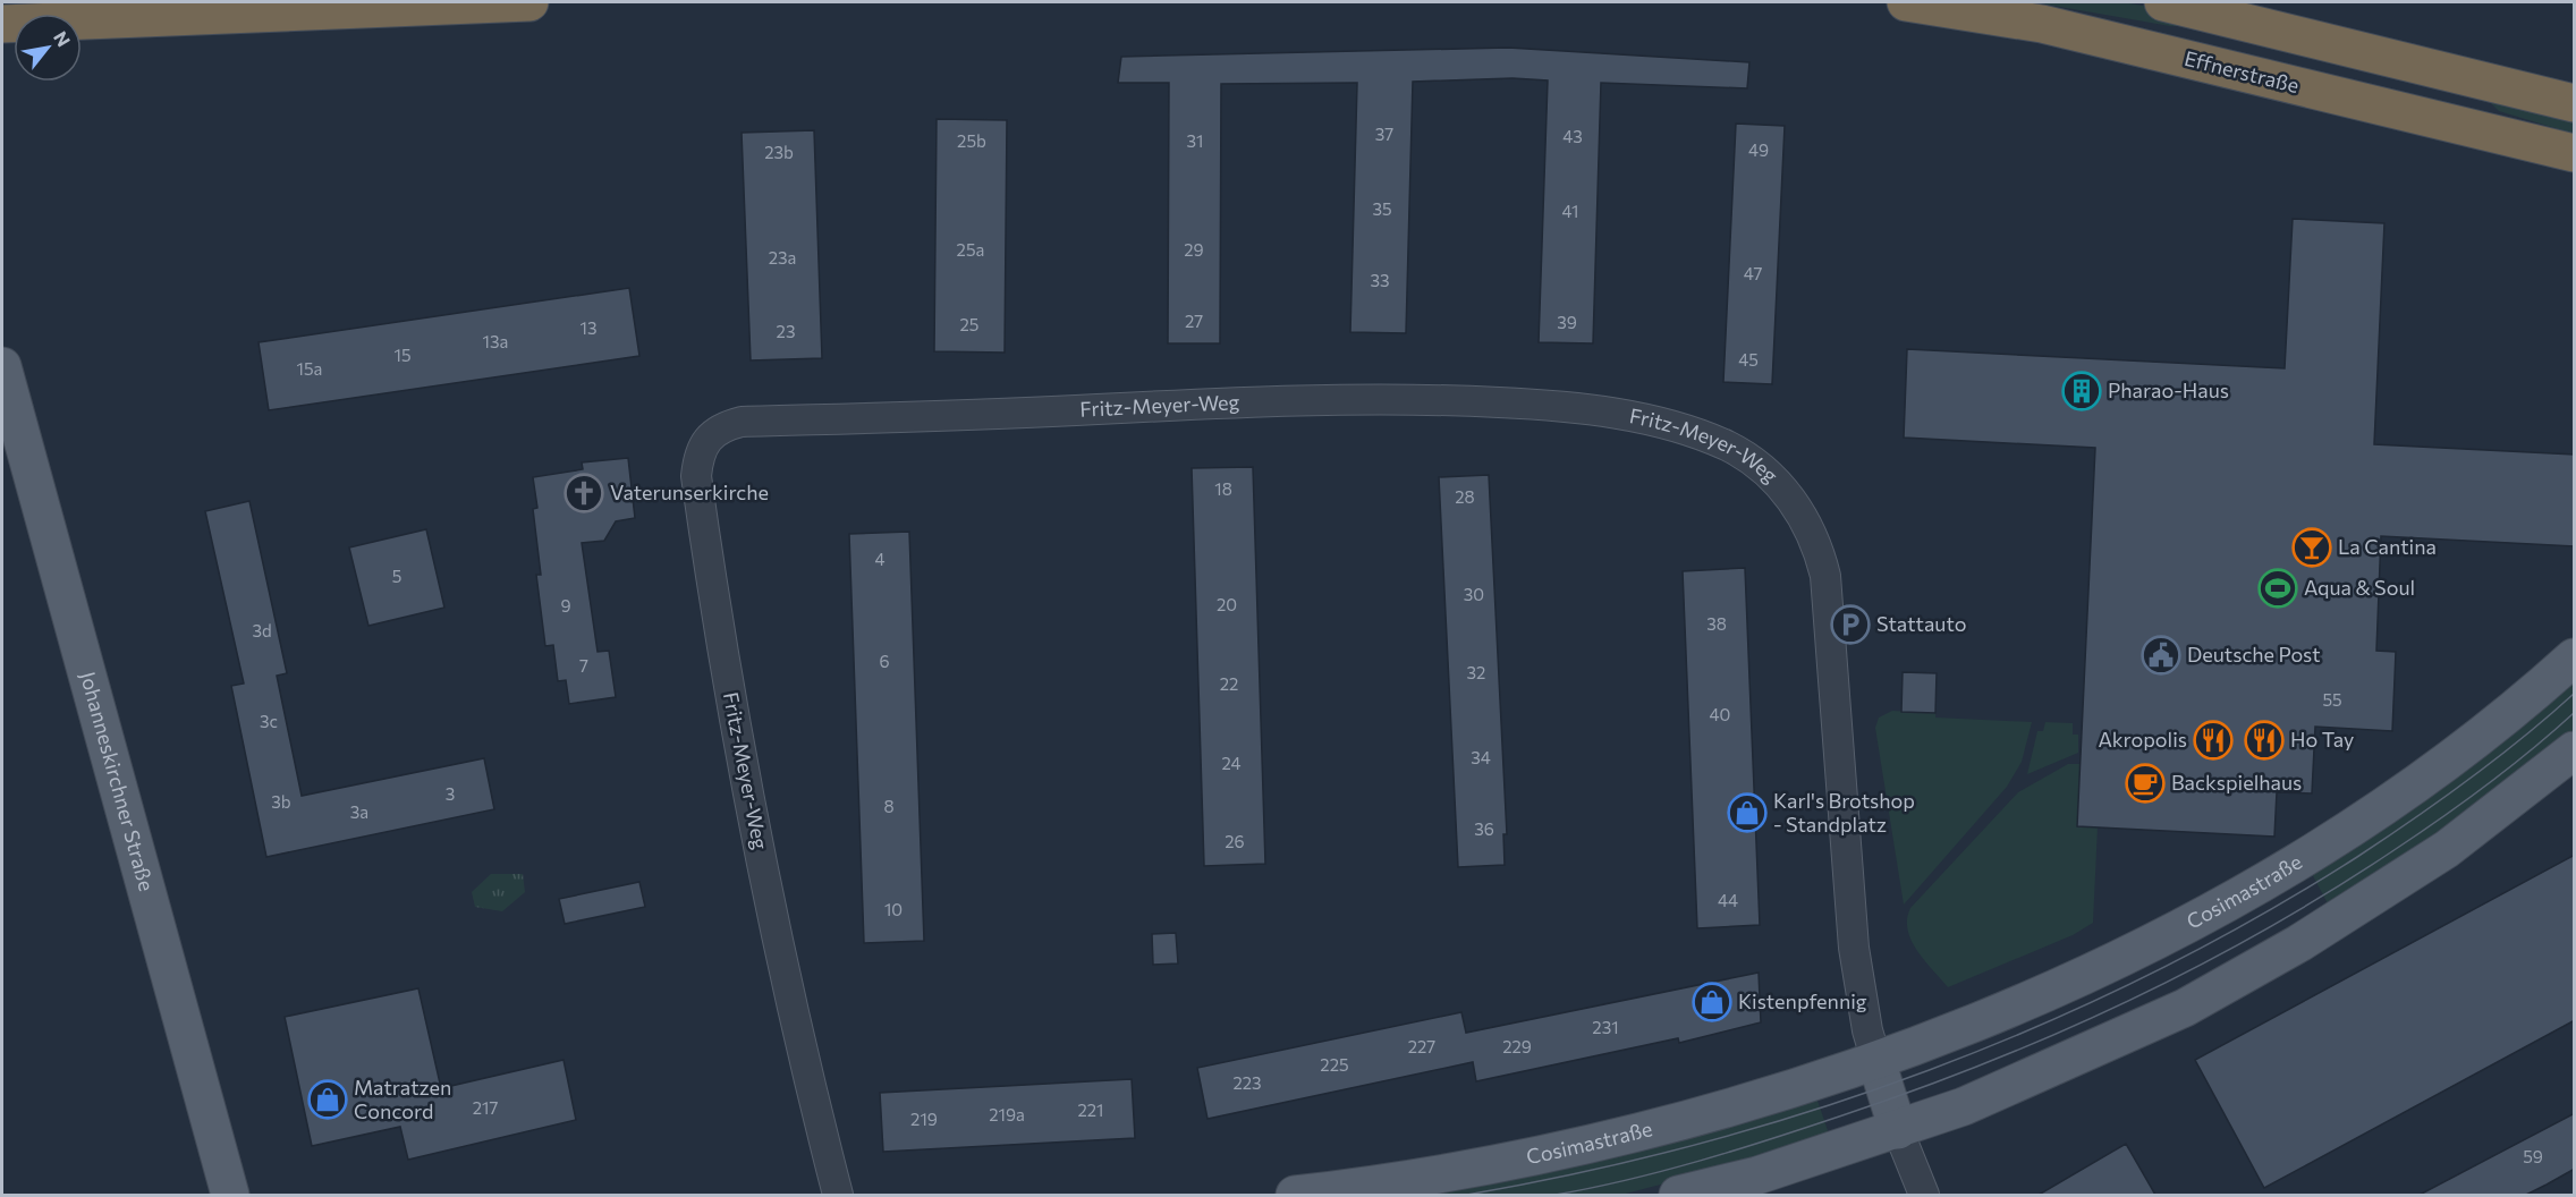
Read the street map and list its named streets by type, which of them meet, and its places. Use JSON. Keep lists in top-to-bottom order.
{
  "streets": {
    "highway": ["Effnerstraße"],
    "main road": ["Johanneskirchner Straße", "Cosimastraße"],
    "street": ["Fritz-Meyer-Weg"]
  },
  "crossings": [
    ["Fritz-Meyer-Weg", "Cosimastraße"]
  ],
  "places": {
    "building": ["Pharao-Haus"],
    "church": ["Vaterunserkirche"],
    "bar": ["La Cantina"],
    "sports": ["Aqua & Soul"],
    "parking": ["Stattauto"],
    "public building": ["Deutsche Post"],
    "restaurant": ["Akropolis", "Ho Tay"],
    "cafe": ["Backspielhaus"],
    "shop": ["Karl's Brotshop - Standplatz", "Kistenpfennig", "Matratzen Concord"]
  },
  "house_numbers": [
    "37",
    "43",
    "25b",
    "31",
    "49",
    "23b",
    "35",
    "41",
    "25a",
    "29",
    "23a",
    "47",
    "33",
    "27",
    "39",
    "25",
    "13",
    "23",
    "13a",
    "15",
    "45",
    "15a",
    "18",
    "28",
    "4",
    "5",
    "30",
    "20",
    "9",
    "38",
    "3d",
    "6",
    "7",
    "32",
    "22",
    "55",
    "40",
    "3c",
    "34",
    "24",
    "3",
    "3b",
    "8",
    "3a",
    "36",
    "26",
    "44",
    "10",
    "231",
    "227",
    "229",
    "225",
    "223",
    "217",
    "221",
    "219a",
    "219",
    "59"
  ],
  "north": "top right"
}
